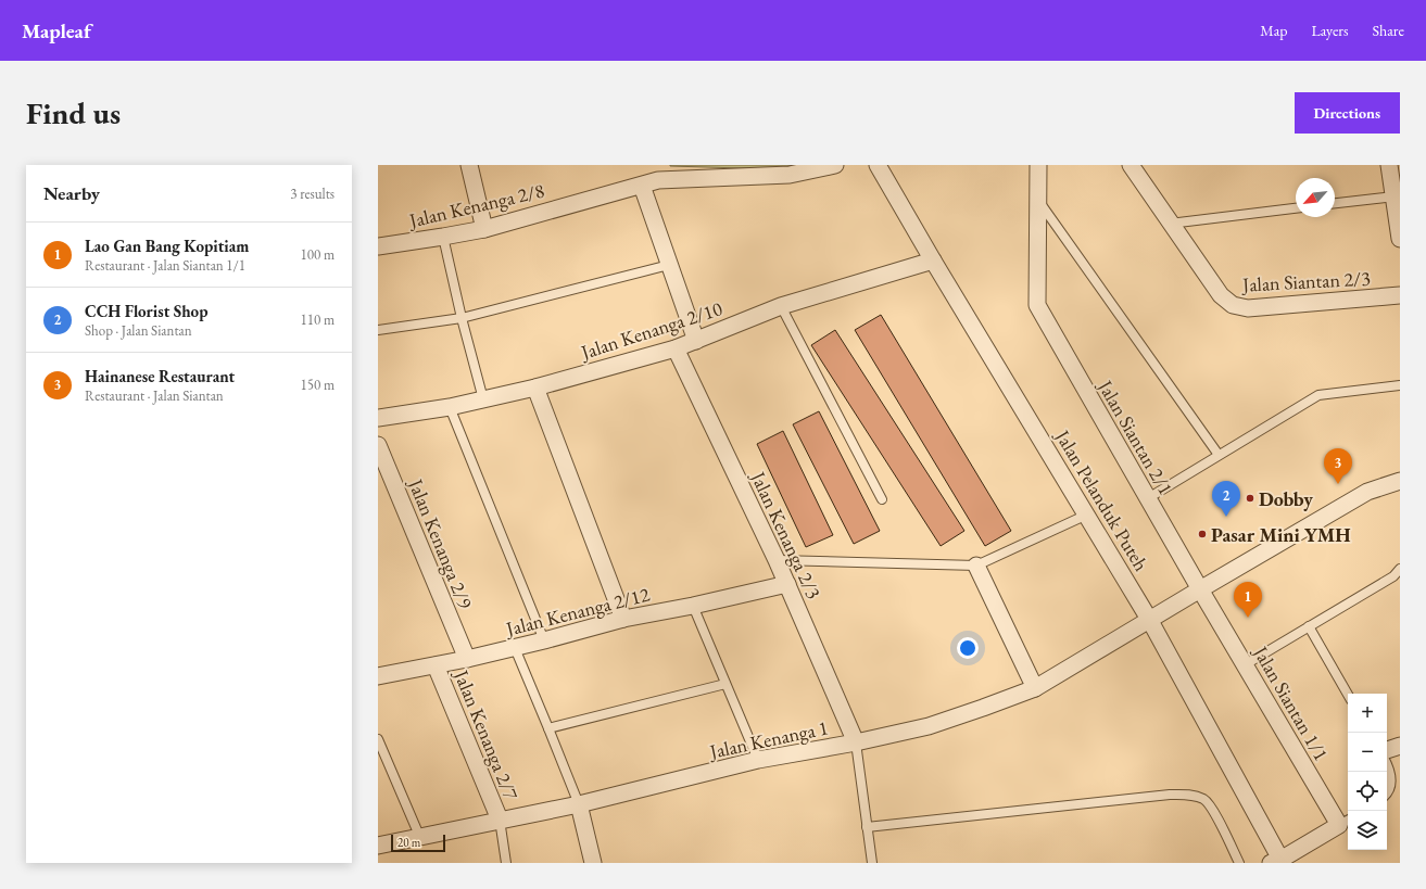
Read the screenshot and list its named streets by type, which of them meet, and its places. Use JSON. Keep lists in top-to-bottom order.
{
  "streets": {
    "street": [
      "Jalan Kenanga 2/8",
      "Jalan Siantan 2/3",
      "Jalan Kenanga 2/10",
      "Jalan Siantan 2/1",
      "Jalan Pelanduk Puteh",
      "Jalan Kenanga 2/3",
      "Jalan Kenanga 2/9",
      "Jalan Kenanga 2/12",
      "Jalan Siantan 1/1",
      "Jalan Kenanga 2/7",
      "Jalan Kenanga 1"
    ]
  },
  "crossings": [
    ["Jalan Kenanga 2/10", "Jalan Pelanduk Puteh"],
    ["Jalan Kenanga 2/10", "Jalan Kenanga 2/3"],
    ["Jalan Siantan 2/1", "Jalan Siantan 1/1"],
    ["Jalan Siantan 2/1", "Jalan Kenanga 1"],
    ["Jalan Pelanduk Puteh", "Jalan Siantan 1/1"],
    ["Jalan Pelanduk Puteh", "Jalan Kenanga 1"],
    ["Jalan Kenanga 2/3", "Jalan Kenanga 2/12"],
    ["Jalan Kenanga 2/3", "Jalan Kenanga 1"],
    ["Jalan Kenanga 2/9", "Jalan Kenanga 2/12"],
    ["Jalan Kenanga 2/12", "Jalan Kenanga 2/7"],
    ["Jalan Siantan 1/1", "Jalan Kenanga 1"],
    ["Jalan Kenanga 2/7", "Jalan Kenanga 1"]
  ],
  "places": ["Dobby", "Pasar Mini YMH"],
  "scale_bar": "20 m",
  "north": "bottom left",
  "page": {
    "header": "Mapleaf",
    "nav": ["Map", "Layers", "Share"],
    "buttons": "Directions",
    "title": "Find us",
    "heading": ["Nearby", "3 results"],
    "list": [
      {
        "mark": "1",
        "name": "Lao Gan Bang Kopitiam",
        "note": "Restaurant · Jalan Siantan 1/1",
        "value": "100 m"
      },
      {
        "mark": "2",
        "name": "CCH Florist Shop",
        "note": "Shop · Jalan Siantan",
        "value": "110 m"
      },
      {
        "mark": "3",
        "name": "Hainanese Restaurant",
        "note": "Restaurant · Jalan Siantan",
        "value": "150 m"
      }
    ],
    "pins": ["3", "2", "1"],
    "map_buttons": ["+", "−"],
    "scale": "20 m"
  }
}
